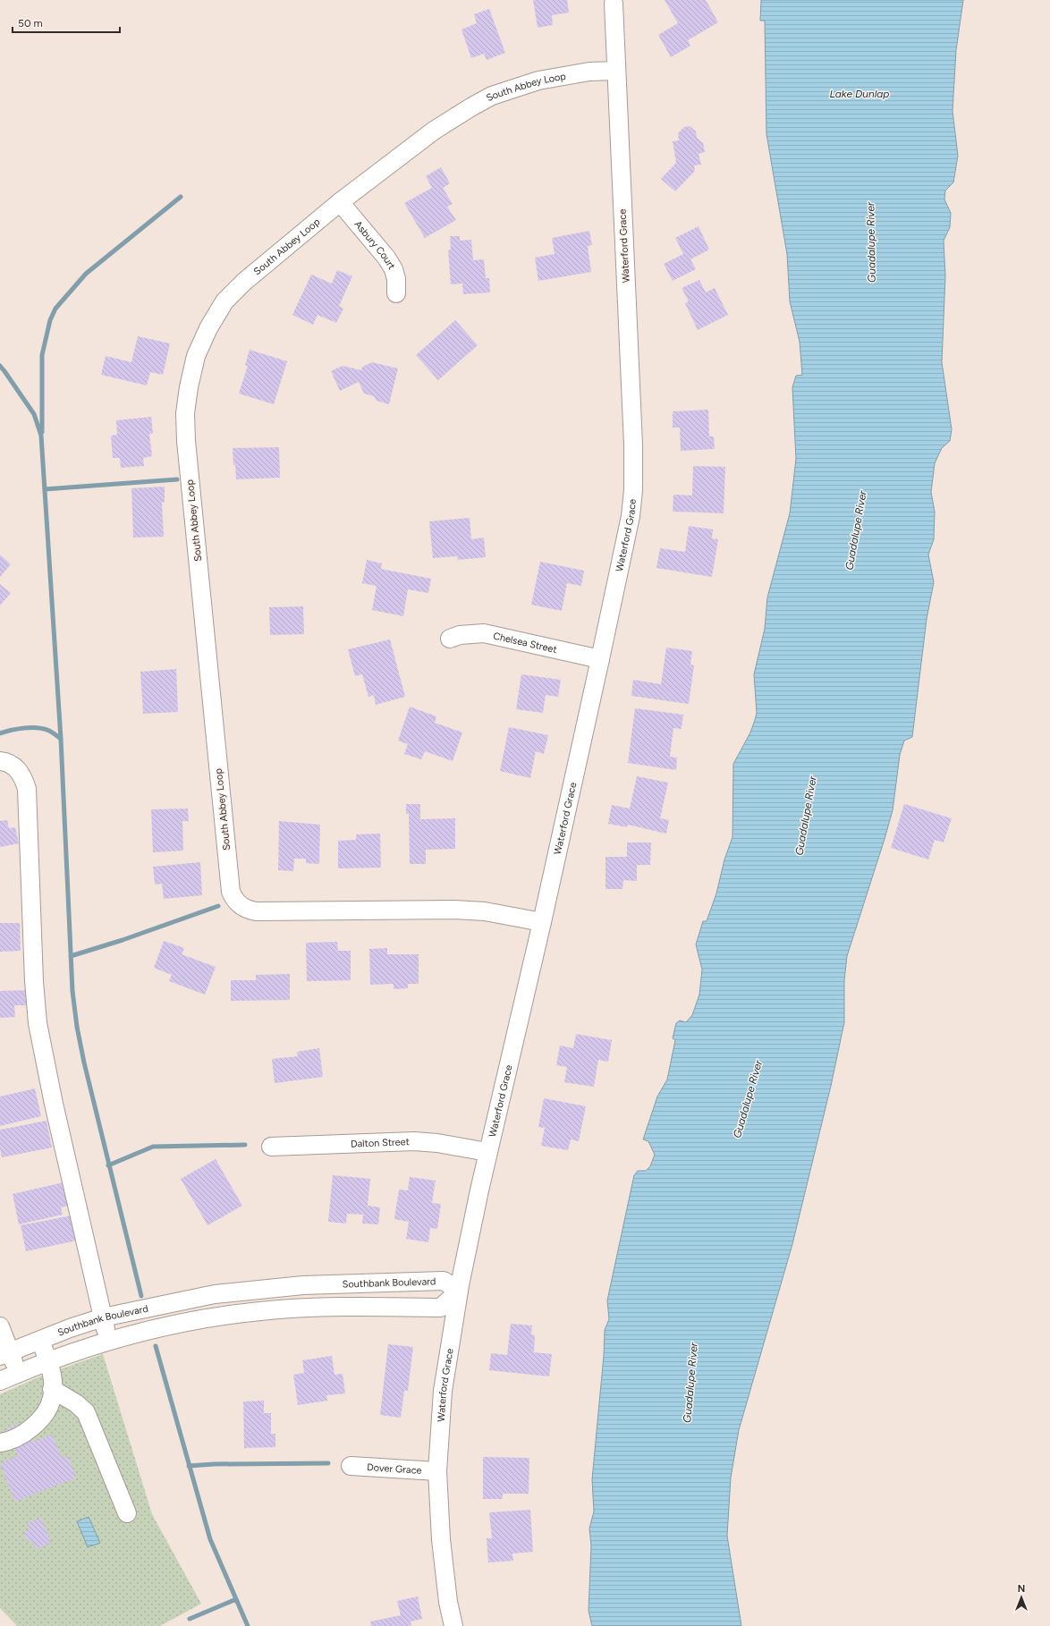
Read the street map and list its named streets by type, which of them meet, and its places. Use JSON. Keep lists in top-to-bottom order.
{
  "streets": {
    "street": [
      "South Abbey Loop",
      "Asbury Court",
      "Waterford Grace",
      "Chelsea Street",
      "Dalton Street",
      "Southbank Boulevard",
      "Dover Grace"
    ]
  },
  "crossings": [
    ["South Abbey Loop", "Asbury Court"],
    ["South Abbey Loop", "Waterford Grace"],
    ["Waterford Grace", "Chelsea Street"],
    ["Waterford Grace", "Dalton Street"],
    ["Waterford Grace", "Southbank Boulevard"],
    ["Waterford Grace", "Dover Grace"]
  ],
  "water": ["Lake Dunlap", "Guadalupe River"],
  "scale_bar": "50 m",
  "north": "top"
}
